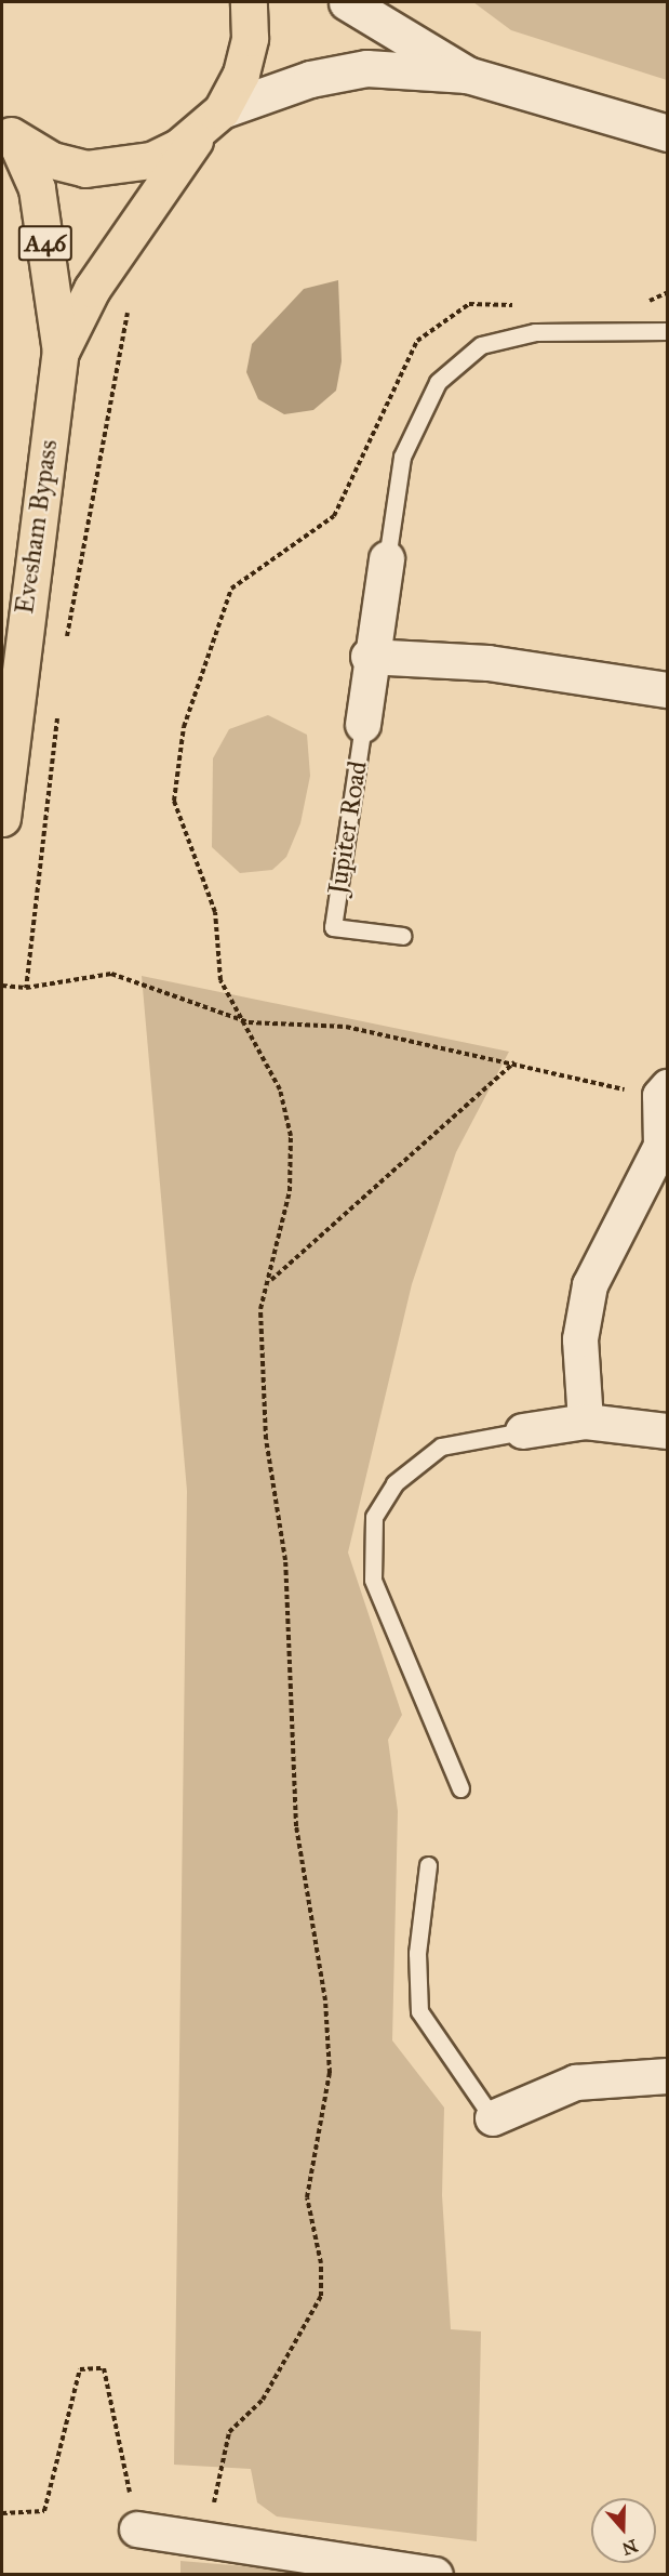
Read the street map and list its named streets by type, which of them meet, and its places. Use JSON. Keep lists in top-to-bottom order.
{
  "streets": {
    "highway": ["A46", "Evesham Bypass"],
    "street": ["Jupiter Road"]
  },
  "north": "bottom"
}
